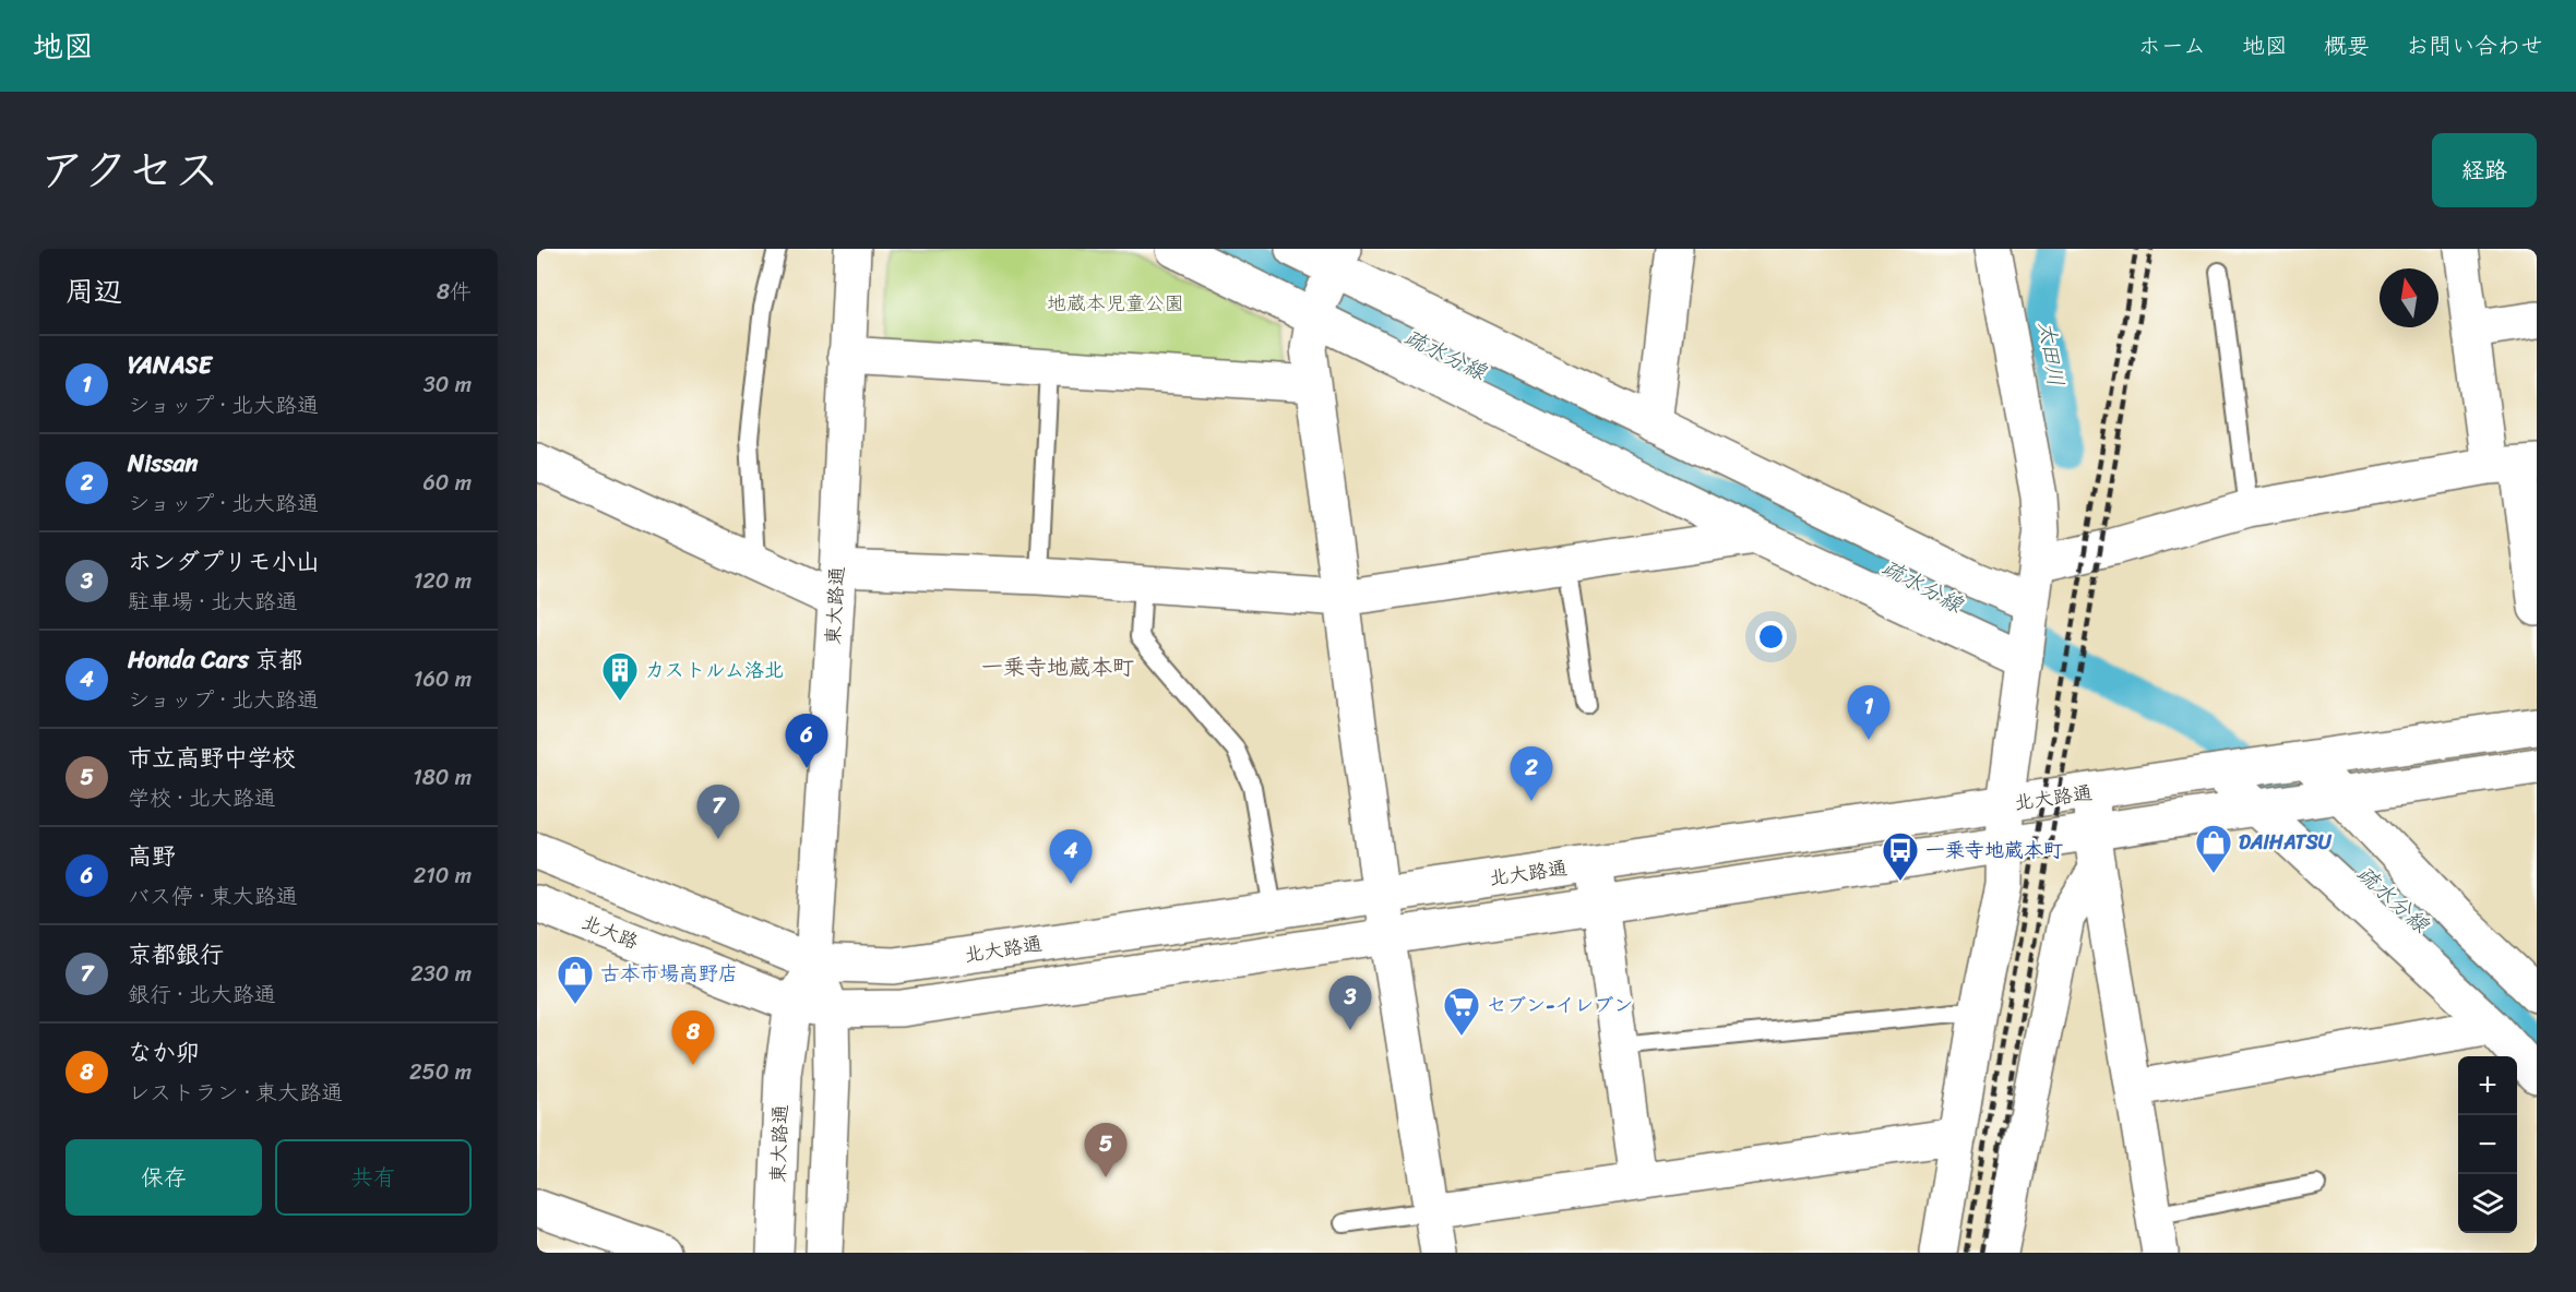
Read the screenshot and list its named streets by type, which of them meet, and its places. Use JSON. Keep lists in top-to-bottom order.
{
  "streets": {
    "street": ["東大路通", "北大路通", "北大路"]
  },
  "crossings": [
    ["東大路通", "北大路通"],
    ["東大路通", "北大路"],
    ["北大路通", "北大路"]
  ],
  "districts": ["一乗寺地蔵本町"],
  "water": ["太田川", "疏水分線"],
  "parks": ["地蔵本児童公園"],
  "places": {
    "building": ["カストルム洛北"],
    "shop": ["DAIHATSU", "古本市場高野店"],
    "bus stop": ["一乗寺地蔵本町"],
    "supermarket": ["セブン-イレブン"]
  },
  "north": "top",
  "page": {
    "header": "地図",
    "nav": [
      "ホーム",
      "地図",
      "概要",
      "お問い合わせ"
    ],
    "title": "アクセス",
    "buttons": [
      "経路",
      ["保存", "共有"]
    ],
    "heading": ["周辺", "8件"],
    "list": [
      {
        "mark": "1",
        "name": "YANASE",
        "note": "ショップ · 北大路通",
        "value": "30 m"
      },
      {
        "mark": "2",
        "name": "Nissan",
        "note": "ショップ · 北大路通",
        "value": "60 m"
      },
      {
        "mark": "3",
        "name": "ホンダプリモ小山",
        "note": "駐車場 · 北大路通",
        "value": "120 m"
      },
      {
        "mark": "4",
        "name": "Honda Cars 京都",
        "note": "ショップ · 北大路通",
        "value": "160 m"
      },
      {
        "mark": "5",
        "name": "市立高野中学校",
        "note": "学校 · 北大路通",
        "value": "180 m"
      },
      {
        "mark": "6",
        "name": "高野",
        "note": "バス停 · 東大路通",
        "value": "210 m"
      },
      {
        "mark": "7",
        "name": "京都銀行",
        "note": "銀行 · 北大路通",
        "value": "230 m"
      },
      {
        "mark": "8",
        "name": "なか卯",
        "note": "レストラン · 東大路通",
        "value": "250 m"
      }
    ],
    "pins": [
      "1",
      "6",
      "2",
      "7",
      "4",
      "3",
      "8",
      "5"
    ],
    "map_buttons": ["+", "−"]
  }
}
